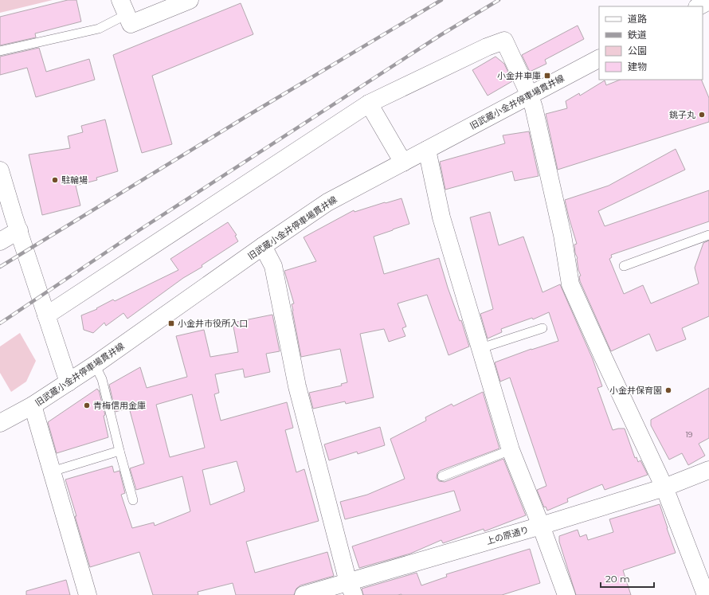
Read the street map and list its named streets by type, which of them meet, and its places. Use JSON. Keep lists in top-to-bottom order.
{
  "streets": {
    "street": ["旧武蔵小金井停車場貫井線", "上の原通り"]
  },
  "places": {
    "transit": ["小金井車庫", "小金井市役所入口"],
    "other": [
      "銚子丸",
      "駐輪場",
      "小金井保育園",
      "青梅信用金庫"
    ]
  },
  "house_numbers": ["19"],
  "legend": [
    "道路",
    "鉄道",
    "公園",
    "建物"
  ],
  "scale_bar": "20 m"
}
